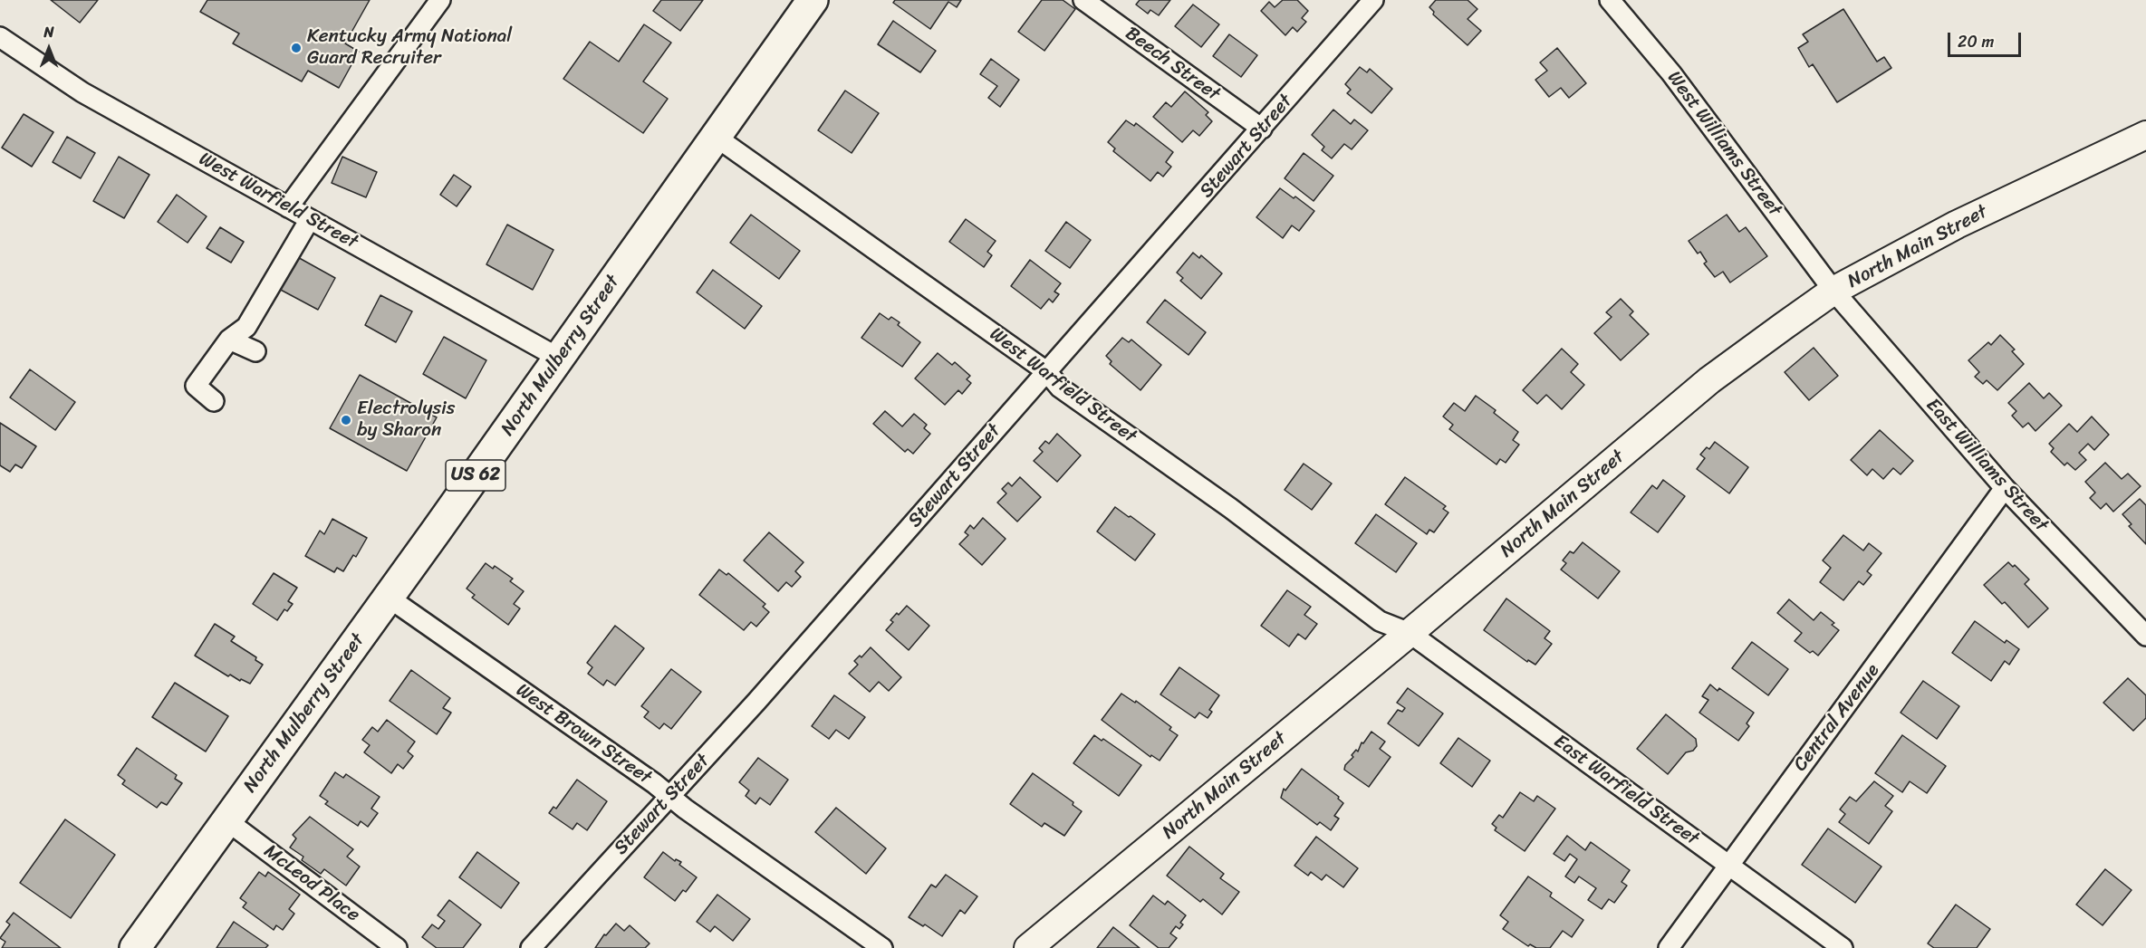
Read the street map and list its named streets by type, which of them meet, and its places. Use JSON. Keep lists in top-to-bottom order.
{
  "streets": {
    "main road": ["North Mulberry Street", "US 62"],
    "street": [
      "Beech Street",
      "West Williams Street",
      "Stewart Street",
      "West Warfield Street",
      "North Main Street",
      "East Williams Street",
      "Central Avenue",
      "West Brown Street",
      "East Warfield Street",
      "McLeod Place"
    ]
  },
  "crossings": [
    ["Beech Street", "Stewart Street"],
    ["West Williams Street", "North Main Street"],
    ["West Williams Street", "East Williams Street"],
    ["Stewart Street", "West Warfield Street"],
    ["Stewart Street", "West Brown Street"],
    ["West Warfield Street", "North Main Street"],
    ["West Warfield Street", "North Mulberry Street"],
    ["West Warfield Street", "East Warfield Street"],
    ["North Main Street", "East Williams Street"],
    ["North Main Street", "East Warfield Street"],
    ["North Mulberry Street", "West Brown Street"],
    ["North Mulberry Street", "McLeod Place"],
    ["East Williams Street", "Central Avenue"],
    ["Central Avenue", "East Warfield Street"]
  ],
  "places": ["Kentucky Army National Guard Recruiter", "Electrolysis by Sharon"],
  "scale_bar": "20 m",
  "north": "top"
}
